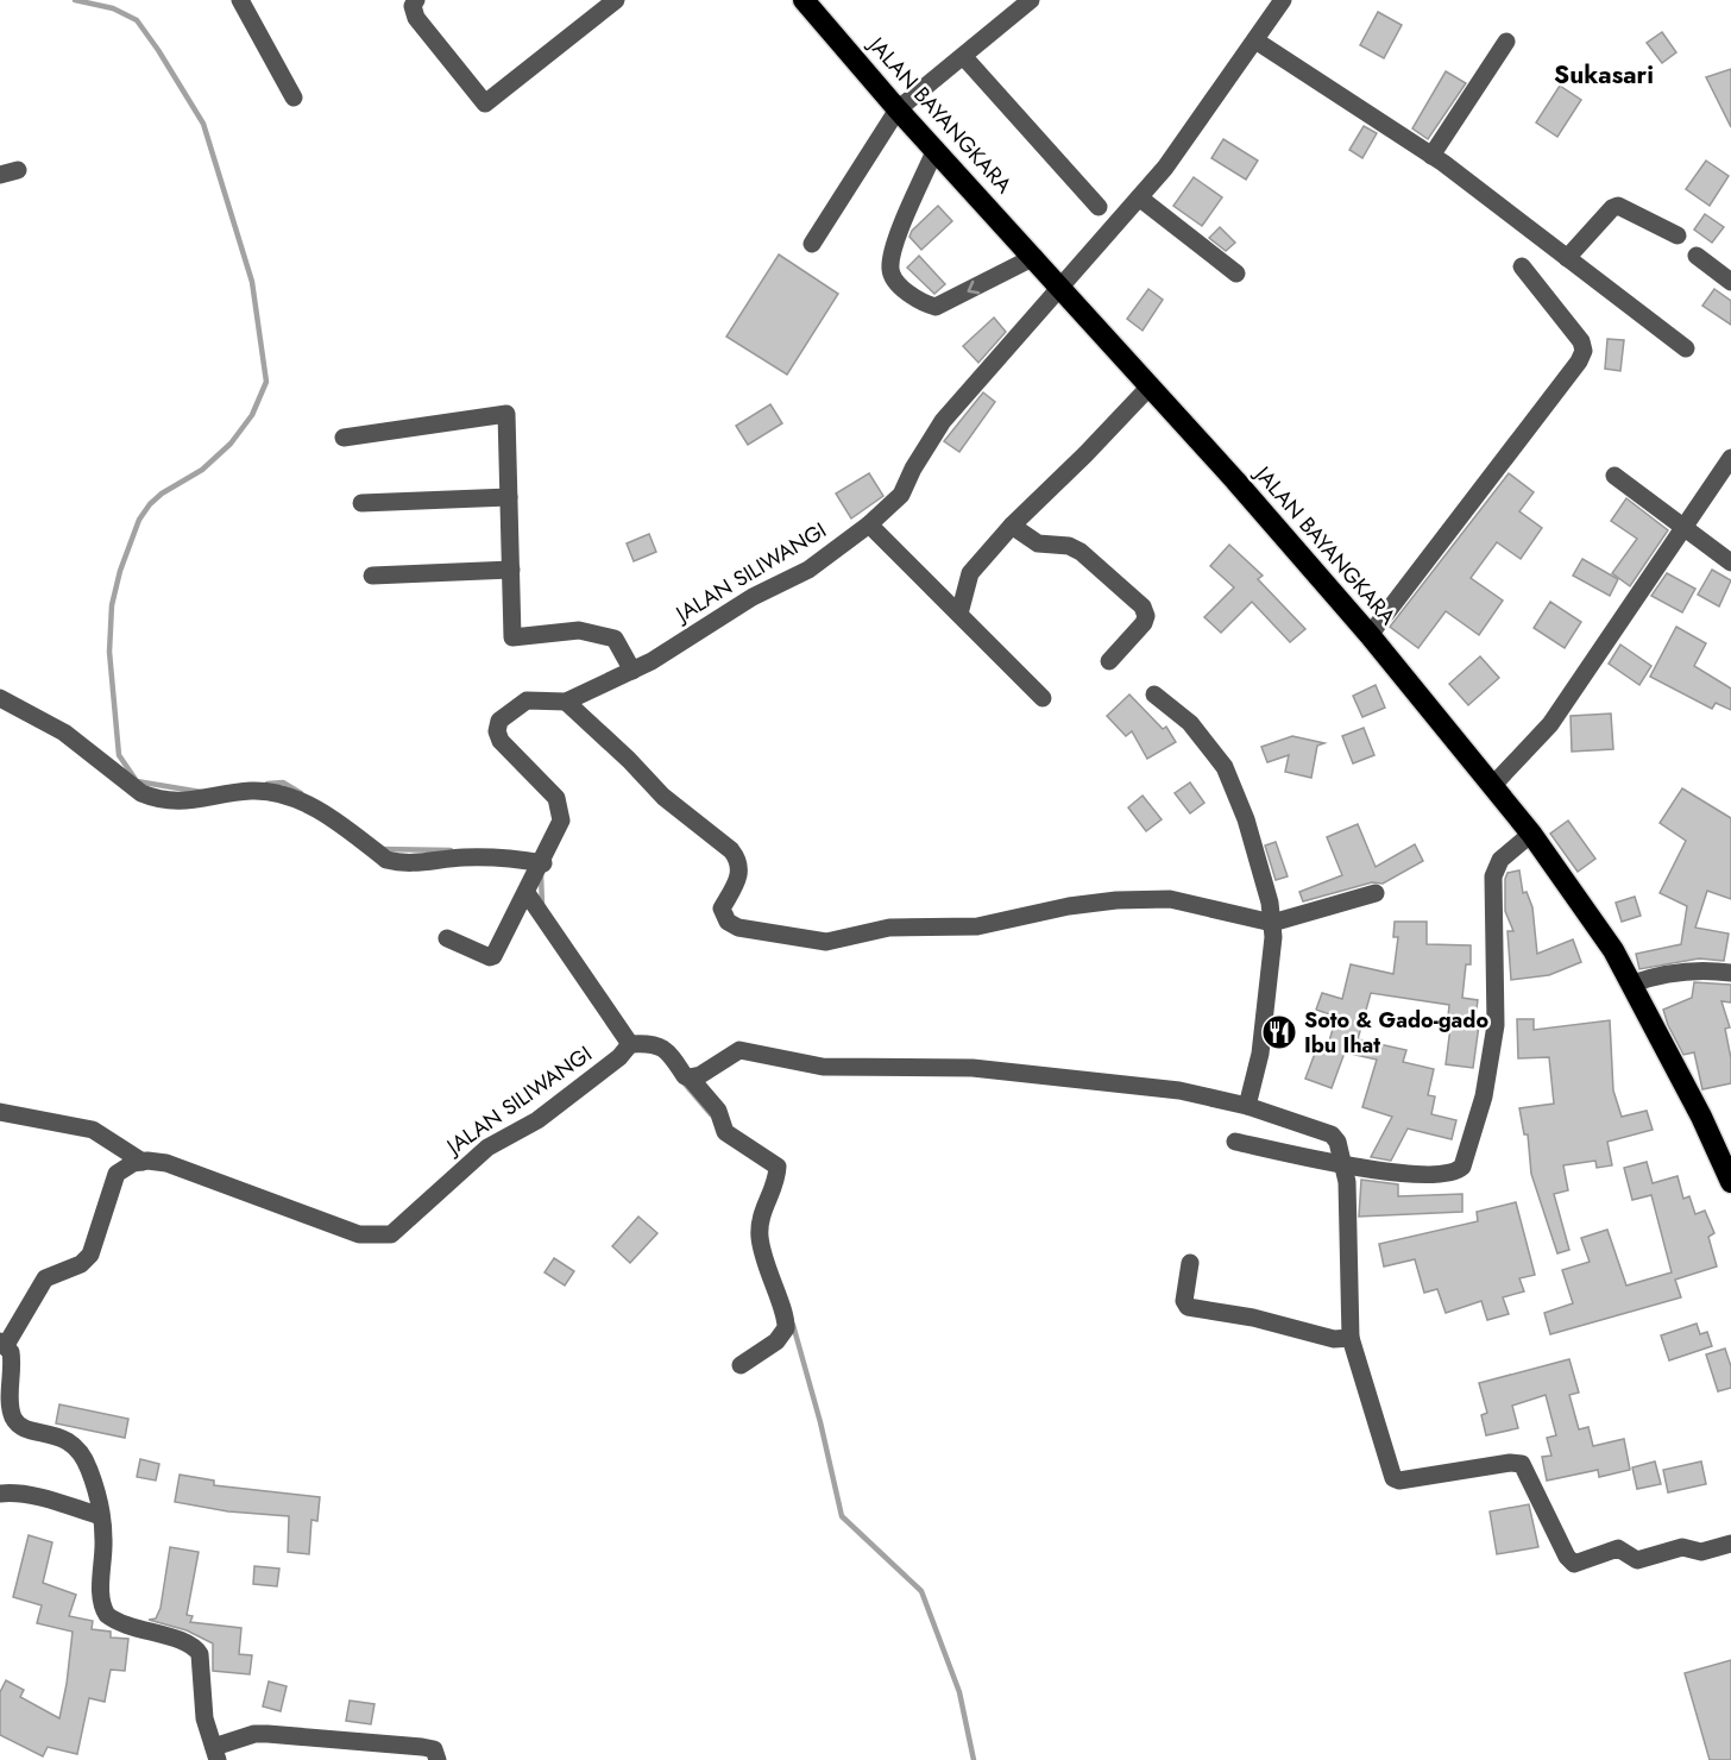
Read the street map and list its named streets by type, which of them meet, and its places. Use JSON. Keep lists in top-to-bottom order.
{
  "streets": {
    "highway": ["JALAN BAYANGKARA"],
    "street": ["JALAN SILIWANGI"]
  },
  "crossings": [
    ["JALAN BAYANGKARA", "JALAN SILIWANGI"]
  ],
  "districts": ["Sukasari"],
  "places": {
    "restaurant": ["Soto & Gado-gado Ibu Ihat"]
  }
}
